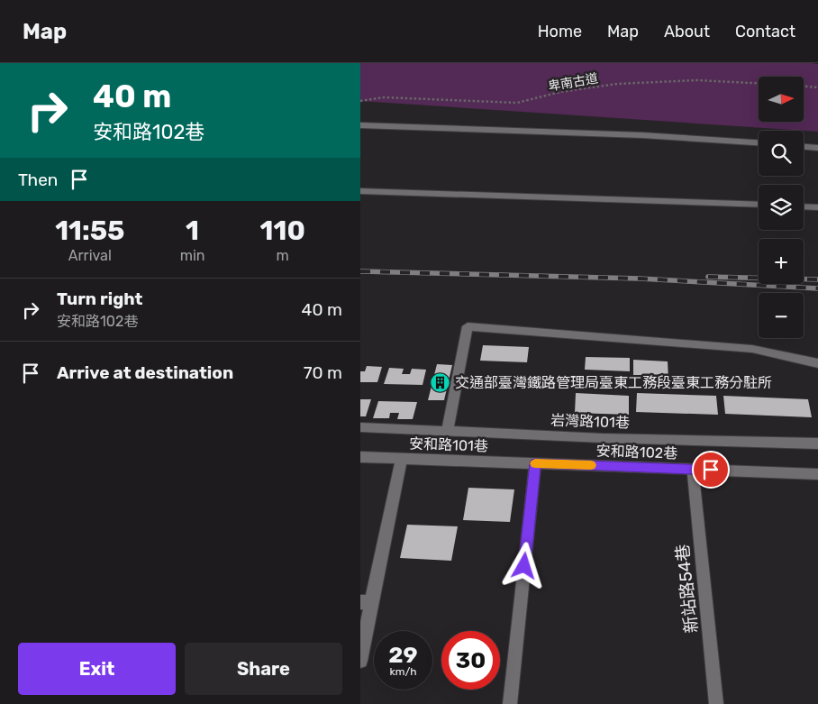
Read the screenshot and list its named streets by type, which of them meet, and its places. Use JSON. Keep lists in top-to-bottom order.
{
  "streets": {
    "street": [
      "岩灣路101巷",
      "安和路101巷",
      "安和路102巷",
      "新站路54巷"
    ],
    "path": ["卑南古道"]
  },
  "crossings": [
    ["安和路101巷", "安和路102巷"],
    ["安和路102巷", "新站路54巷"]
  ],
  "places": {
    "building": ["交通部臺灣鐵路管理局臺東工務段臺東工務分駐所"]
  },
  "north": "right",
  "page": {
    "header": "Map",
    "nav": [
      "Home",
      "Map",
      "About",
      "Contact"
    ],
    "turn": ["40 m", "安和路102巷"],
    "map_buttons": ["+", "−"],
    "then": "Then",
    "eta": [
      "11:55",
      "Arrival",
      "1",
      "min",
      "110",
      "m"
    ],
    "list": [
      {
        "name": "Turn right",
        "note": "安和路102巷",
        "value": "40 m"
      },
      {
        "name": "Arrive at destination",
        "value": "70 m"
      }
    ],
    "speed": "29 km/h",
    "limit": "30",
    "buttons": ["Exit", "Share"]
  }
}
